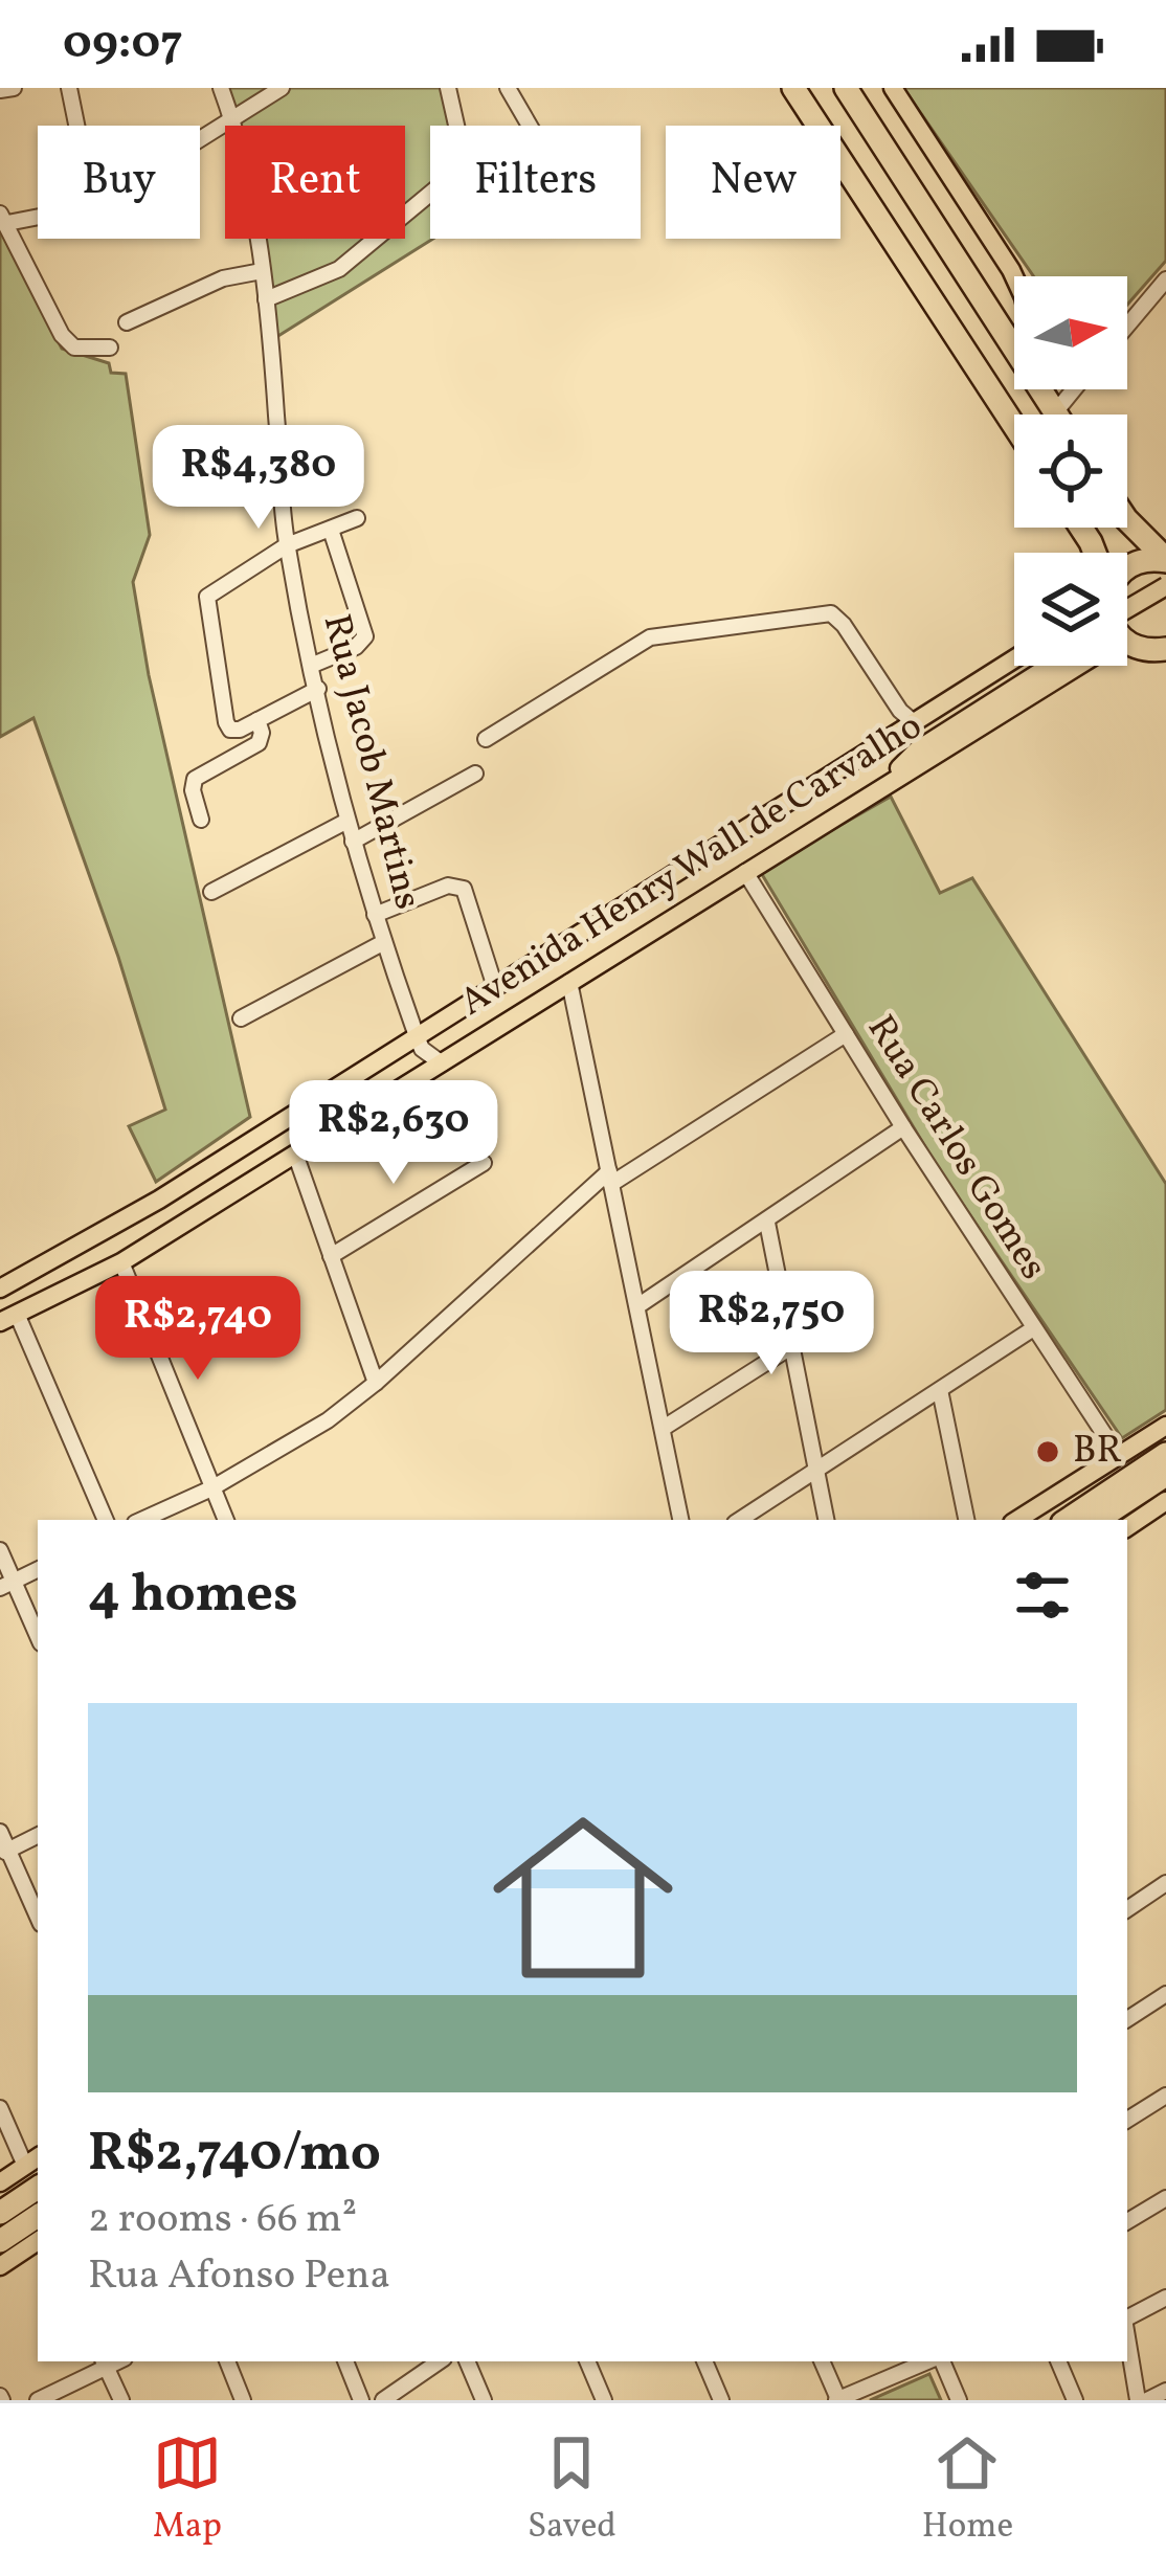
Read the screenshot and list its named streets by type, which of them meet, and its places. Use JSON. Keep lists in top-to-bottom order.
{
  "streets": {
    "highway": ["Avenida Henry Wall de Carvalho"],
    "street": ["Rua Jacob Martins", "Rua Carlos Gomes"]
  },
  "crossings": [
    ["Rua Jacob Martins", "Avenida Henry Wall de Carvalho"],
    ["Avenida Henry Wall de Carvalho", "Rua Carlos Gomes"]
  ],
  "places": ["BR"],
  "north": "right",
  "page": {
    "status": "09:07",
    "chip": [
      "Buy",
      "Rent",
      "Filters",
      "New"
    ],
    "price": [
      "R$4,380",
      "R$2,630",
      "R$2,750",
      "R$2,740"
    ],
    "heading": "4 homes",
    "list": [
      {
        "name": "R$2,740/mo",
        "note": "2 rooms · 66 m² · Rua Afonso Pena"
      }
    ],
    "tabs": ["Map", "Saved", "Home"]
  }
}
